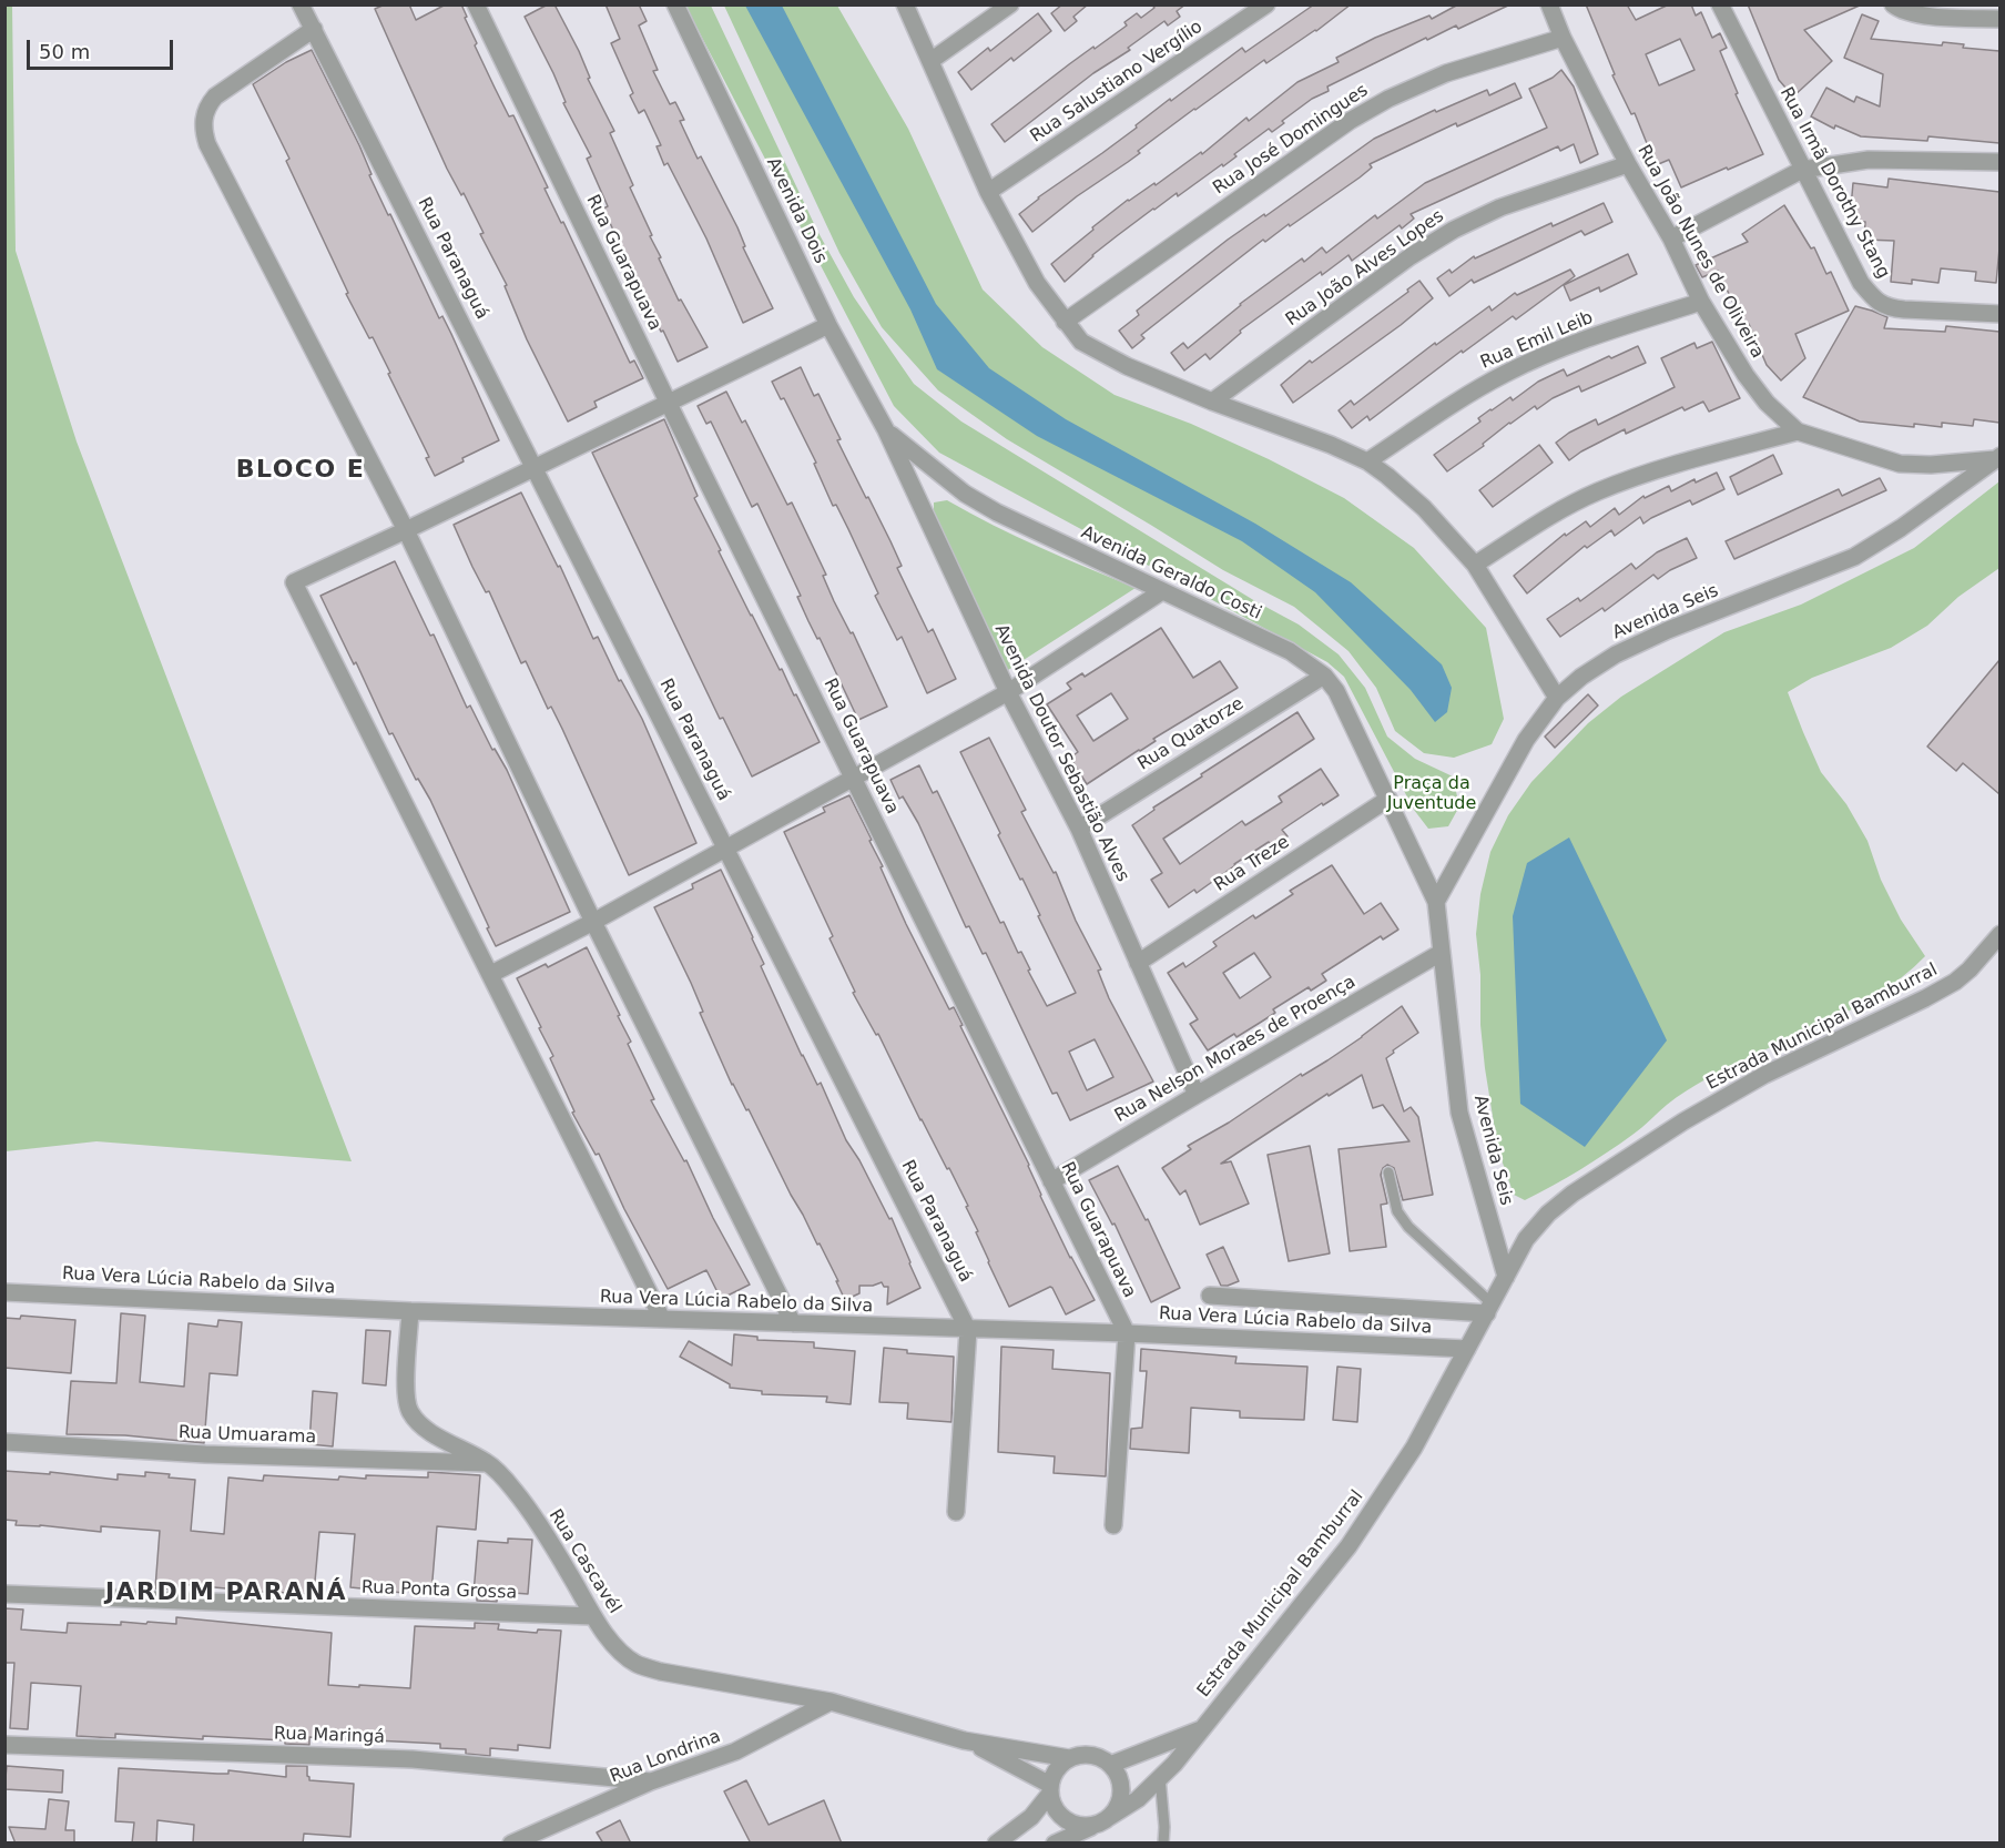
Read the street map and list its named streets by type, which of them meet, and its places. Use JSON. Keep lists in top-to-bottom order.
{
  "streets": {
    "street": [
      "Rua Salustiano Vergílio",
      "Rua José Domingues",
      "Rua Irmã Dorothy Stang",
      "Avenida Dois",
      "Rua João Nunes de Oliveira",
      "Rua Paranaguá",
      "Rua Guarapuava",
      "Rua João Alves Lopes",
      "Rua Emil Leib",
      "Avenida Geraldo Costi",
      "Avenida Seis",
      "Rua Quatorze",
      "Avenida Doutor Sebastião Alves",
      "Rua Treze",
      "Estrada Municipal Bamburral",
      "Rua Nelson Moraes de Proença",
      "Rua Vera Lúcia Rabelo da Silva",
      "Rua Umuarama",
      "Rua Cascavél",
      "Rua Ponta Grossa",
      "Rua Maringá",
      "Rua Londrina"
    ]
  },
  "crossings": [
    ["Rua José Domingues", "Rua João Nunes de Oliveira"],
    ["Avenida Dois", "Avenida Geraldo Costi"],
    ["Avenida Dois", "Avenida Doutor Sebastião Alves"],
    ["Rua João Nunes de Oliveira", "Rua João Alves Lopes"],
    ["Rua João Nunes de Oliveira", "Rua Emil Leib"],
    ["Rua João Nunes de Oliveira", "Avenida Seis"],
    ["Rua Paranaguá", "Rua Vera Lúcia Rabelo da Silva"],
    ["Rua Guarapuava", "Rua Nelson Moraes de Proença"],
    ["Rua Guarapuava", "Rua Vera Lúcia Rabelo da Silva"],
    ["Avenida Geraldo Costi", "Avenida Seis"],
    ["Avenida Geraldo Costi", "Rua Quatorze"],
    ["Avenida Geraldo Costi", "Avenida Doutor Sebastião Alves"],
    ["Avenida Geraldo Costi", "Rua Treze"],
    ["Avenida Seis", "Estrada Municipal Bamburral"],
    ["Avenida Seis", "Rua Nelson Moraes de Proença"],
    ["Rua Quatorze", "Avenida Doutor Sebastião Alves"],
    ["Avenida Doutor Sebastião Alves", "Rua Treze"],
    ["Avenida Doutor Sebastião Alves", "Rua Nelson Moraes de Proença"],
    ["Estrada Municipal Bamburral", "Rua Vera Lúcia Rabelo da Silva"],
    ["Estrada Municipal Bamburral", "Rua Cascavél"],
    ["Rua Vera Lúcia Rabelo da Silva", "Rua Cascavél"],
    ["Rua Umuarama", "Rua Cascavél"],
    ["Rua Cascavél", "Rua Ponta Grossa"],
    ["Rua Cascavél", "Rua Londrina"],
    ["Rua Maringá", "Rua Londrina"]
  ],
  "districts": ["BLOCO E", "JARDIM PARANÁ"],
  "parks": ["Praça da Juventude"],
  "scale_bar": "50 m"
}
